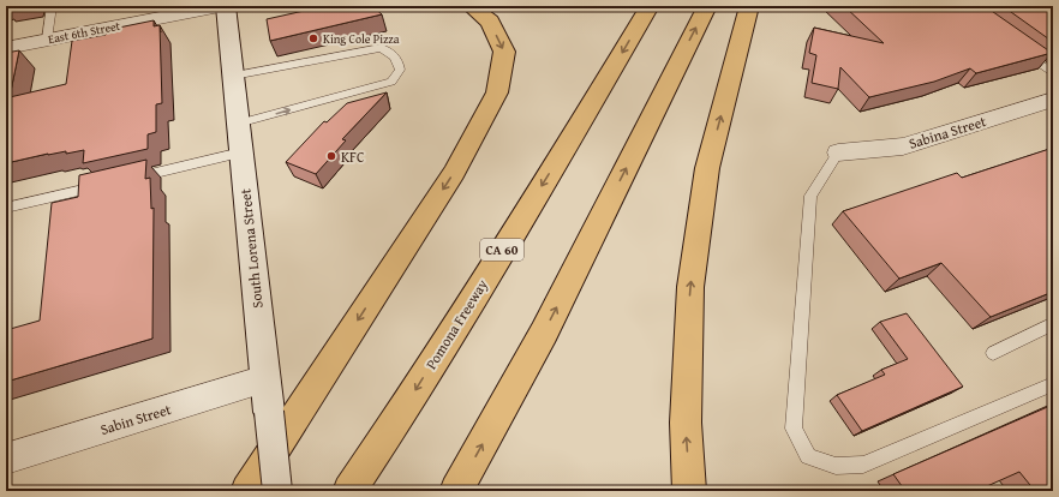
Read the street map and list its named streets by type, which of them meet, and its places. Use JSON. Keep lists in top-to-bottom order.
{
  "streets": {
    "highway": ["CA 60", "Pomona Freeway"],
    "main road": ["South Lorena Street"],
    "street": ["East 6th Street", "Sabina Street", "Sabin Street"]
  },
  "crossings": [
    ["South Lorena Street", "Sabin Street"]
  ],
  "places": ["King Cole Pizza", "KFC"]
}
